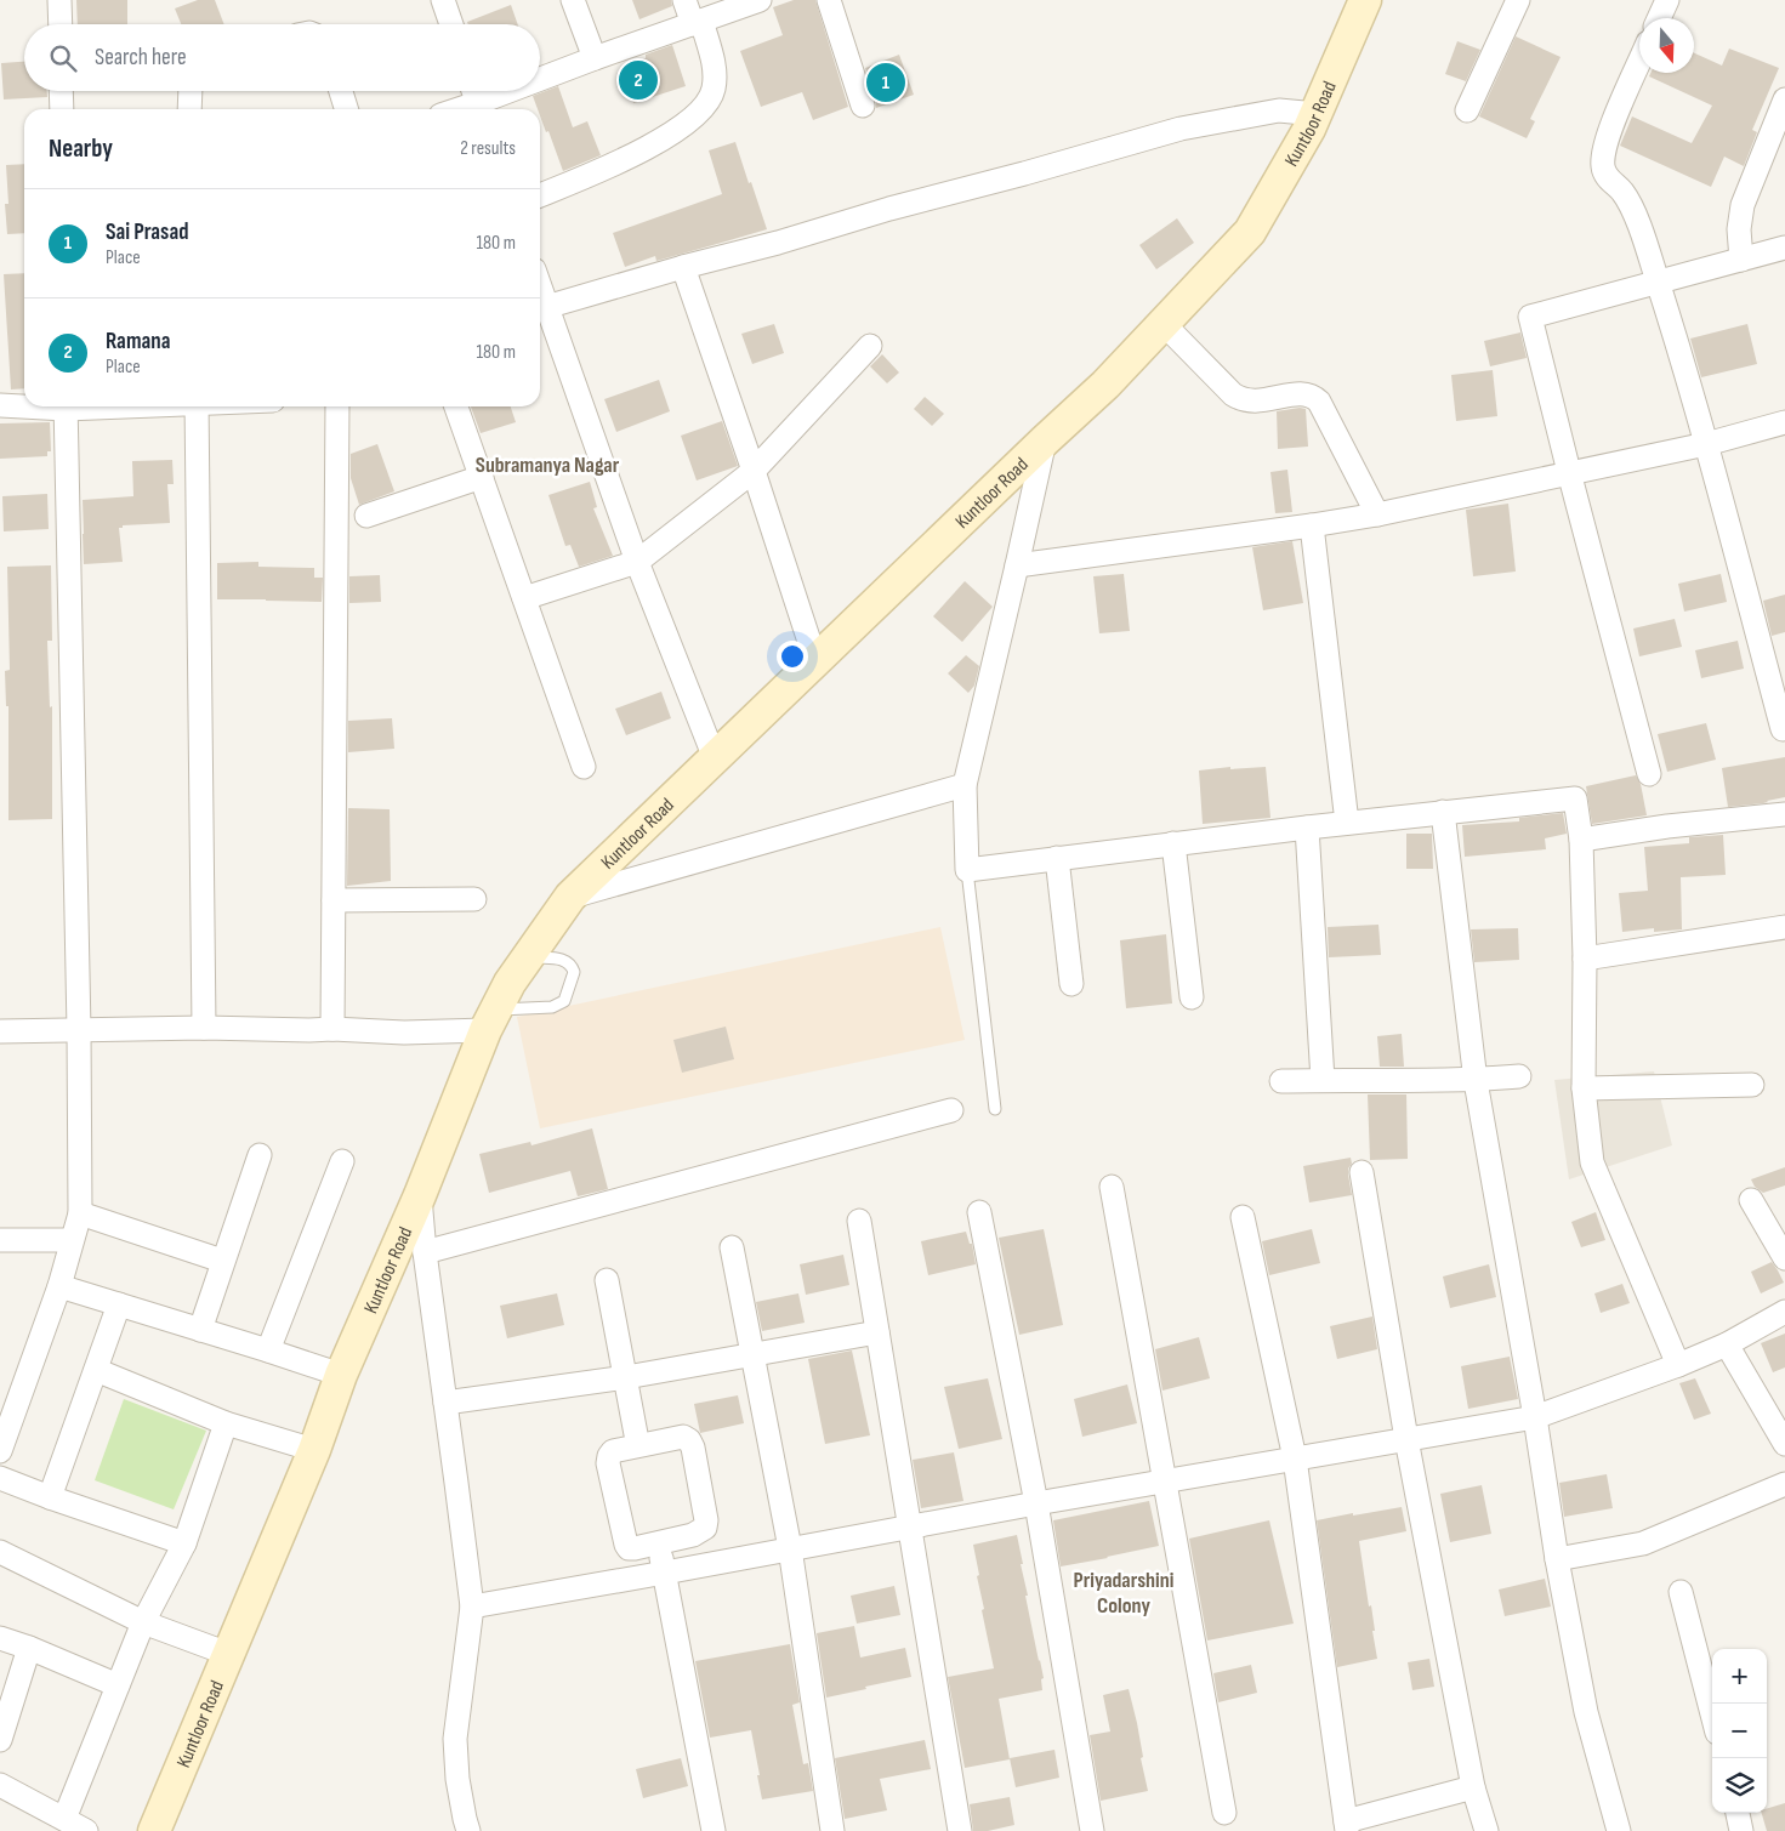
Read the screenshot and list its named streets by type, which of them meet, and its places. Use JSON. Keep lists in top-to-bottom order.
{
  "streets": {
    "street": ["Kuntloor Road"]
  },
  "districts": ["Subramanya Nagar", "Priyadarshini Colony"],
  "north": "bottom",
  "page": {
    "search": "Search here",
    "pins": ["2", "1"],
    "heading": ["Nearby", "2 results"],
    "list": [
      {
        "mark": "1",
        "name": "Sai Prasad",
        "note": "Place",
        "value": "180 m"
      },
      {
        "mark": "2",
        "name": "Ramana",
        "note": "Place",
        "value": "180 m"
      }
    ],
    "map_buttons": ["+", "−"]
  }
}
